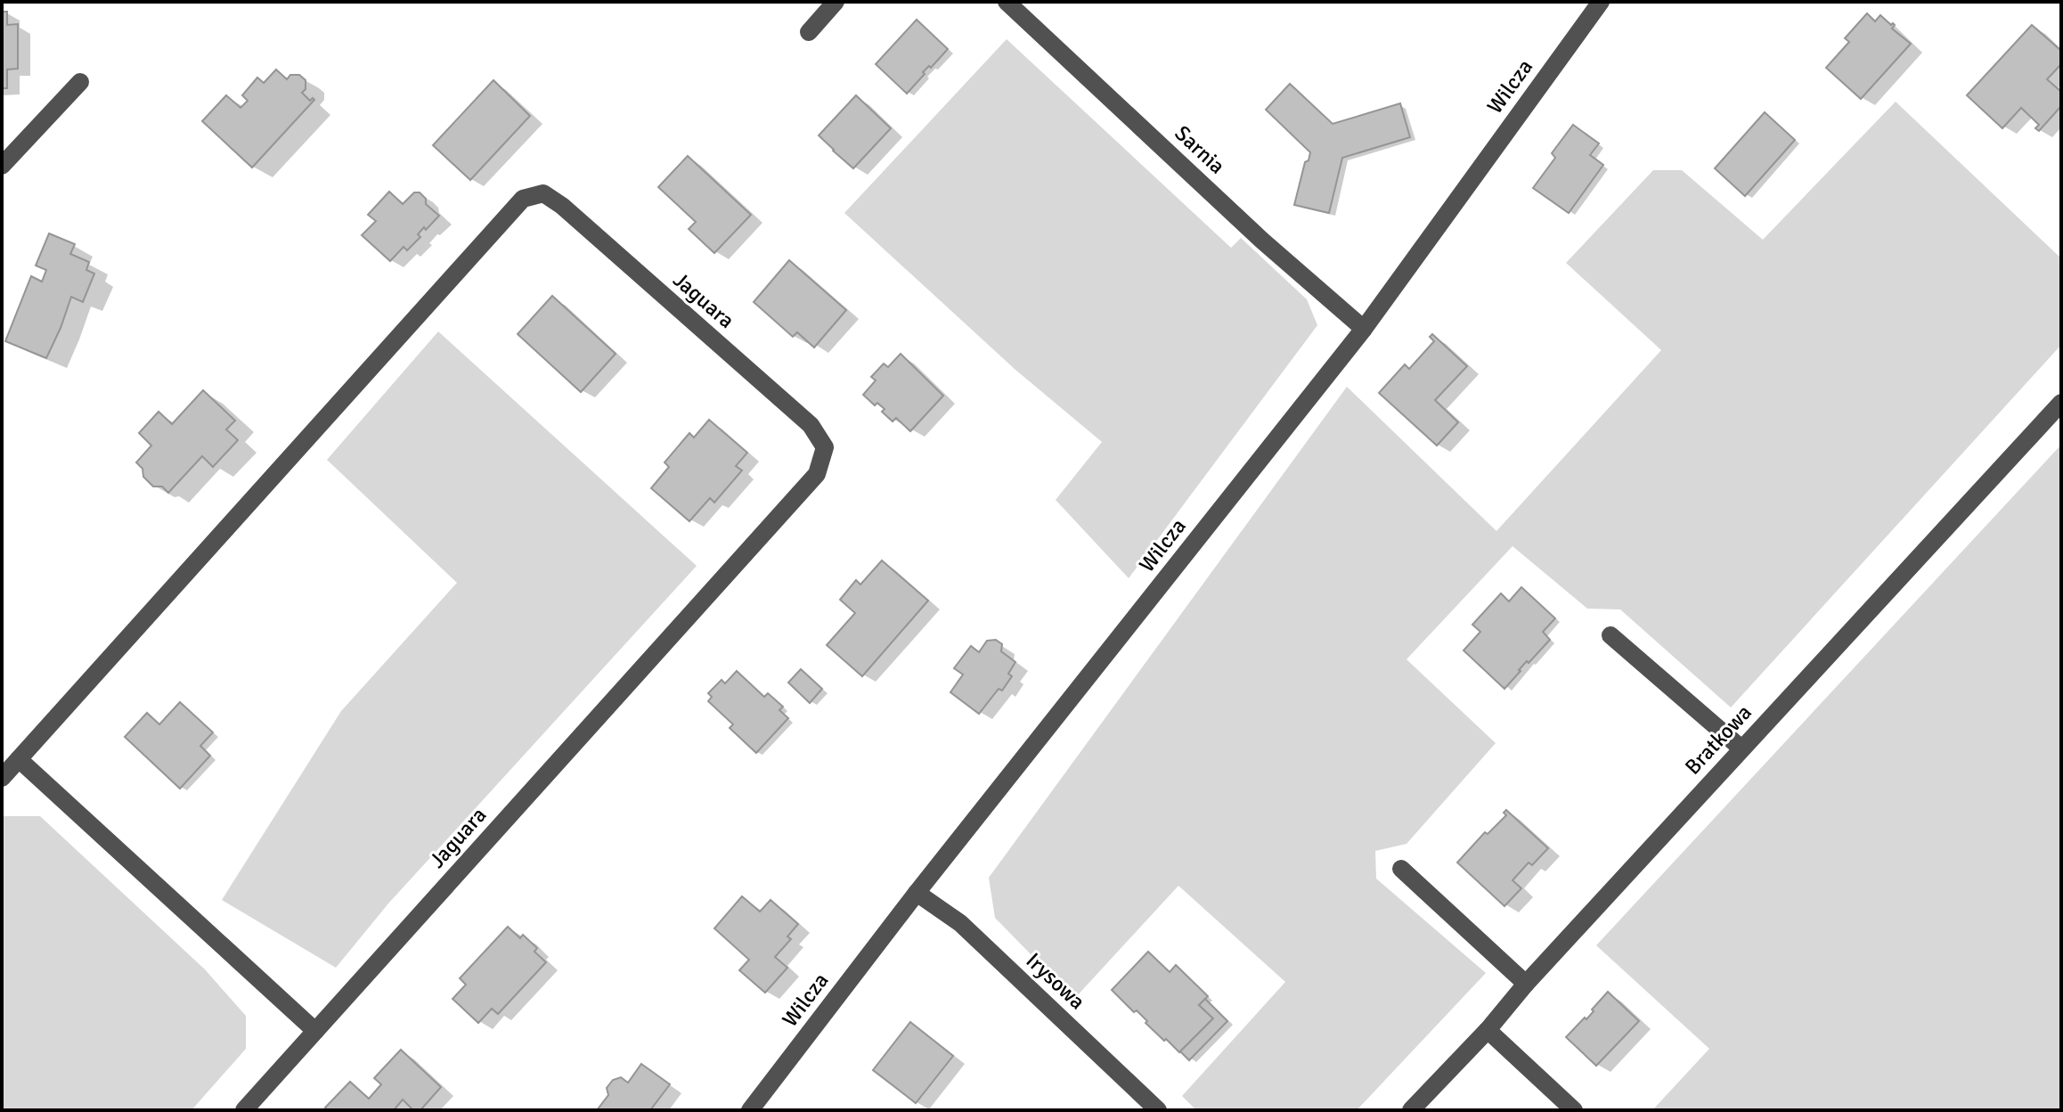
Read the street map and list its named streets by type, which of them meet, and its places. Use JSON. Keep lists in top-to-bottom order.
{
  "streets": {
    "street": [
      "Wilcza",
      "Sarnia",
      "Jaguara",
      "Bratkowa",
      "Irysowa"
    ]
  },
  "crossings": [
    ["Wilcza", "Sarnia"],
    ["Wilcza", "Irysowa"]
  ]
}
